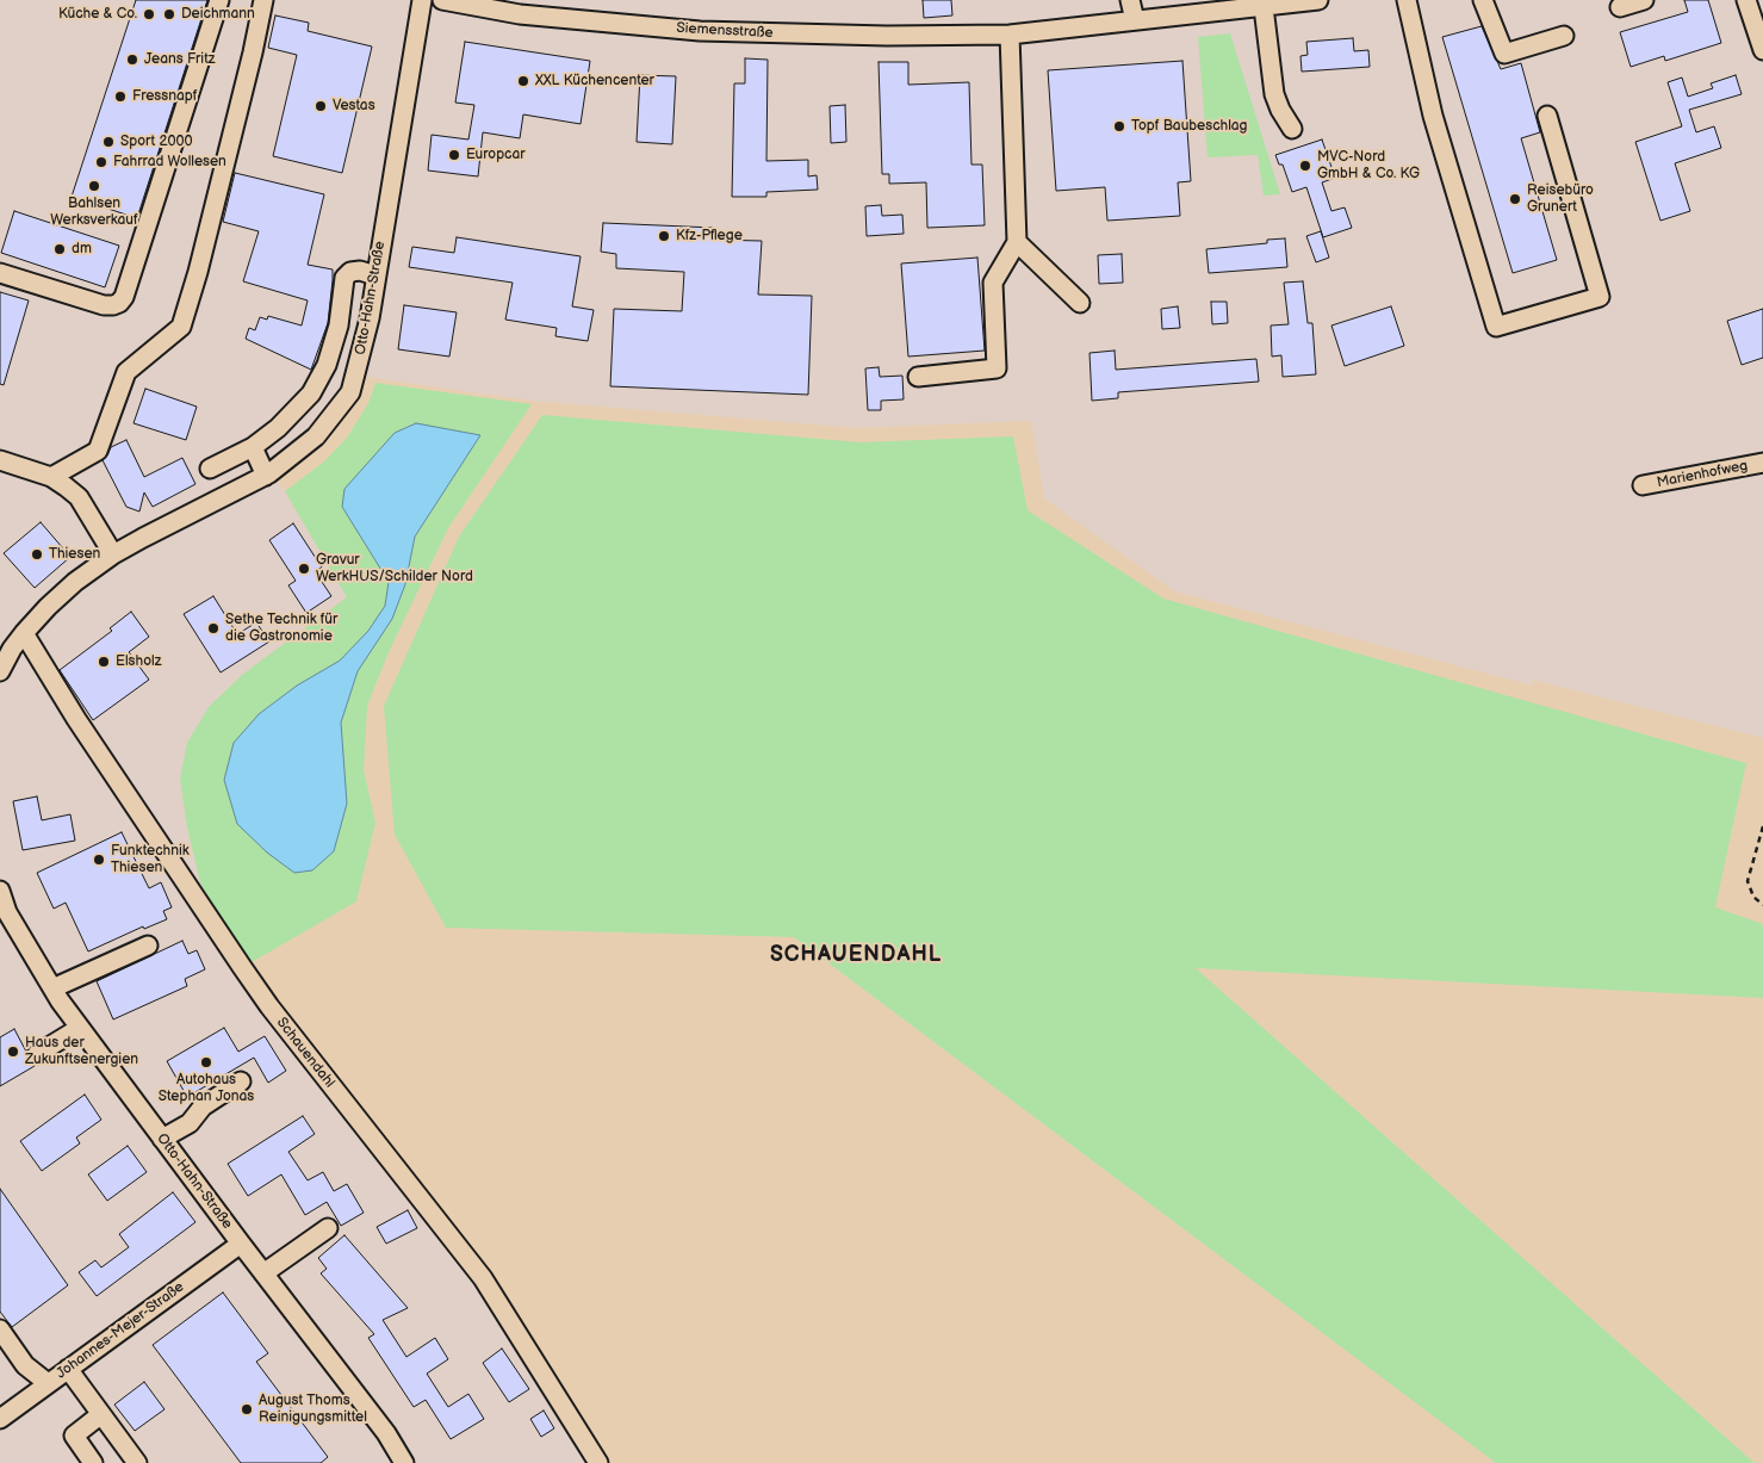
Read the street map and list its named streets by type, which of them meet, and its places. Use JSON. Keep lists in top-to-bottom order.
{
  "streets": {
    "street": [
      "Siemensstraße",
      "Otto-Hahn-Straße",
      "Marienhofweg",
      "Schauendahl",
      "Johannes-Mejer-Straße"
    ]
  },
  "crossings": [
    ["Otto-Hahn-Straße", "Schauendahl"],
    ["Otto-Hahn-Straße", "Johannes-Mejer-Straße"]
  ],
  "districts": ["SCHAUENDAHL"],
  "places": [
    "Küche & Co.",
    "Deichmann",
    "Jeans Fritz",
    "XXL Küchencenter",
    "Fressnapf",
    "Vestas",
    "Topf Baubeschlag",
    "Sport 2000",
    "Europcar",
    "Fahrrad Wollesen",
    "MVC-Nord GmbH & Co. KG",
    "Bahlsen Werksverkauf",
    "Reisebüro Grunert",
    "Kfz-Pflege",
    "dm",
    "Thiesen",
    "Gravur WerkHUS/Schilder Nord",
    "Sethe Technik für die Gastronomie",
    "Elsholz",
    "Funktechnik Thiesen",
    "Haus der Zukunftsenergien",
    "Autohaus Stephan Jonas",
    "August Thoms Reinigungsmittel"
  ]
}
